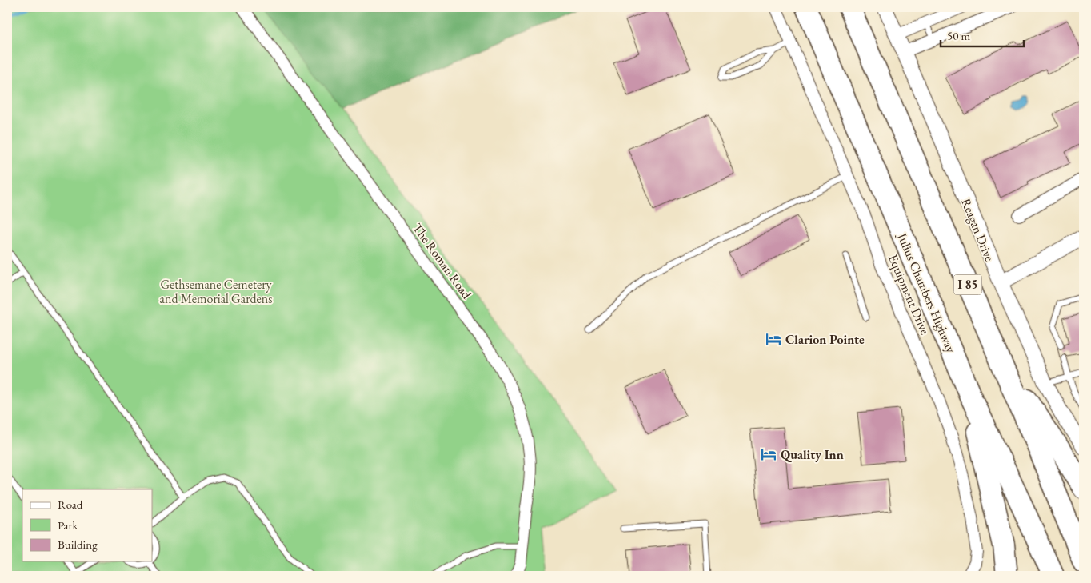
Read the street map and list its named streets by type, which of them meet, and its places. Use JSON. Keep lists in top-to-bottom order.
{
  "streets": {
    "highway": ["I 85", "Julius Chambers Highway"],
    "street": ["Reagan Drive", "The Roman Road", "Equipment Drive"]
  },
  "parks": ["Gethsemane Cemetery and Memorial Gardens"],
  "places": {
    "hotel": ["Clarion Pointe", "Quality Inn"]
  },
  "legend": ["Road", "Park", "Building"],
  "scale_bar": "50 m"
}
